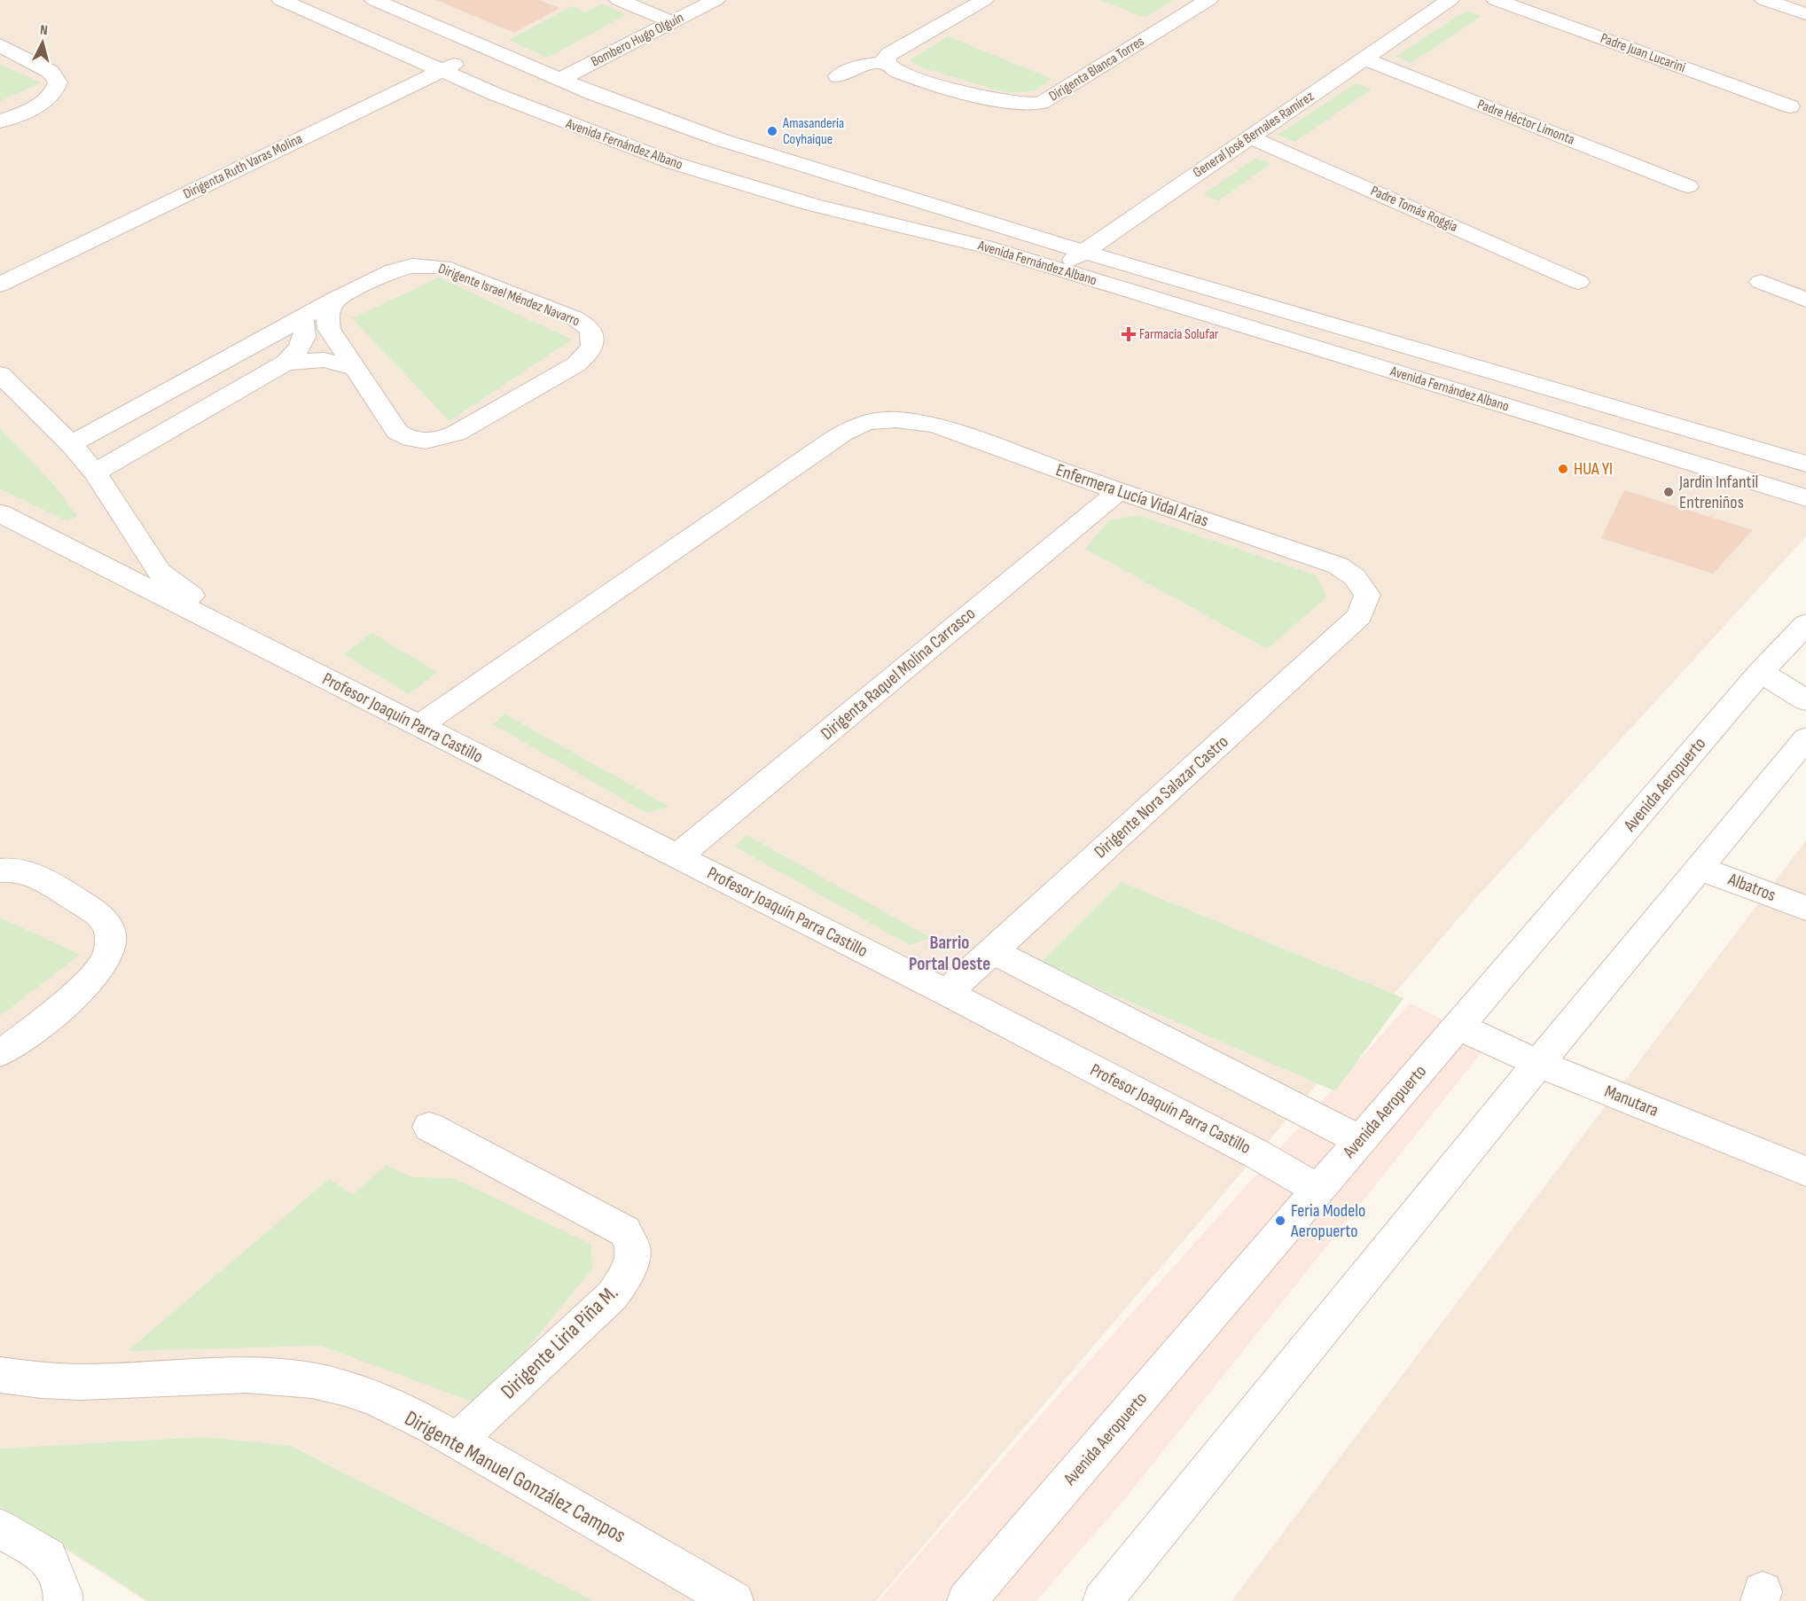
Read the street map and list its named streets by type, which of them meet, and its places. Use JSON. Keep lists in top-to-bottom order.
{
  "streets": {
    "street": [
      "Bombero Hugo Olguín",
      "Padre Juan Lucarini",
      "Dirigenta Blanca Torres",
      "Padre Héctor Limonta",
      "General José Bernales Ramírez",
      "Avenida Fernández Albano",
      "Dirigenta Ruth Varas Molina",
      "Padre Tomás Roggia",
      "Dirigente Israel Méndez Navarro",
      "Enfermera Lucía Vidal Arias",
      "Dirigenta Raquel Molina Carrasco",
      "Profesor Joaquín Parra Castillo",
      "Avenida Aeropuerto",
      "Dirigente Nora Salazar Castro",
      "Albatros",
      "Manutara",
      "Dirigente Liria Piña M.",
      "Dirigente Manuel González Campos"
    ]
  },
  "crossings": [
    ["Bombero Hugo Olguín", "Avenida Fernández Albano"],
    ["Padre Héctor Limonta", "General José Bernales Ramírez"],
    ["General José Bernales Ramírez", "Avenida Fernández Albano"],
    ["General José Bernales Ramírez", "Padre Tomás Roggia"],
    ["Avenida Fernández Albano", "Dirigenta Ruth Varas Molina"],
    ["Dirigente Israel Méndez Navarro", "Profesor Joaquín Parra Castillo"],
    ["Enfermera Lucía Vidal Arias", "Dirigenta Raquel Molina Carrasco"],
    ["Enfermera Lucía Vidal Arias", "Profesor Joaquín Parra Castillo"],
    ["Enfermera Lucía Vidal Arias", "Dirigente Nora Salazar Castro"],
    ["Dirigenta Raquel Molina Carrasco", "Profesor Joaquín Parra Castillo"],
    ["Profesor Joaquín Parra Castillo", "Avenida Aeropuerto"],
    ["Profesor Joaquín Parra Castillo", "Dirigente Nora Salazar Castro"],
    ["Avenida Aeropuerto", "Manutara"],
    ["Dirigente Liria Piña M.", "Dirigente Manuel González Campos"]
  ],
  "districts": ["Barrio Portal Oeste"],
  "places": {
    "other": [
      "Amasandería Coyhaique",
      "HUA YI",
      "Jardin Infantil Entreniños",
      "Feria Modelo Aeropuerto"
    ],
    "health": ["Farmacia Solufar"]
  },
  "north": "top"
}
